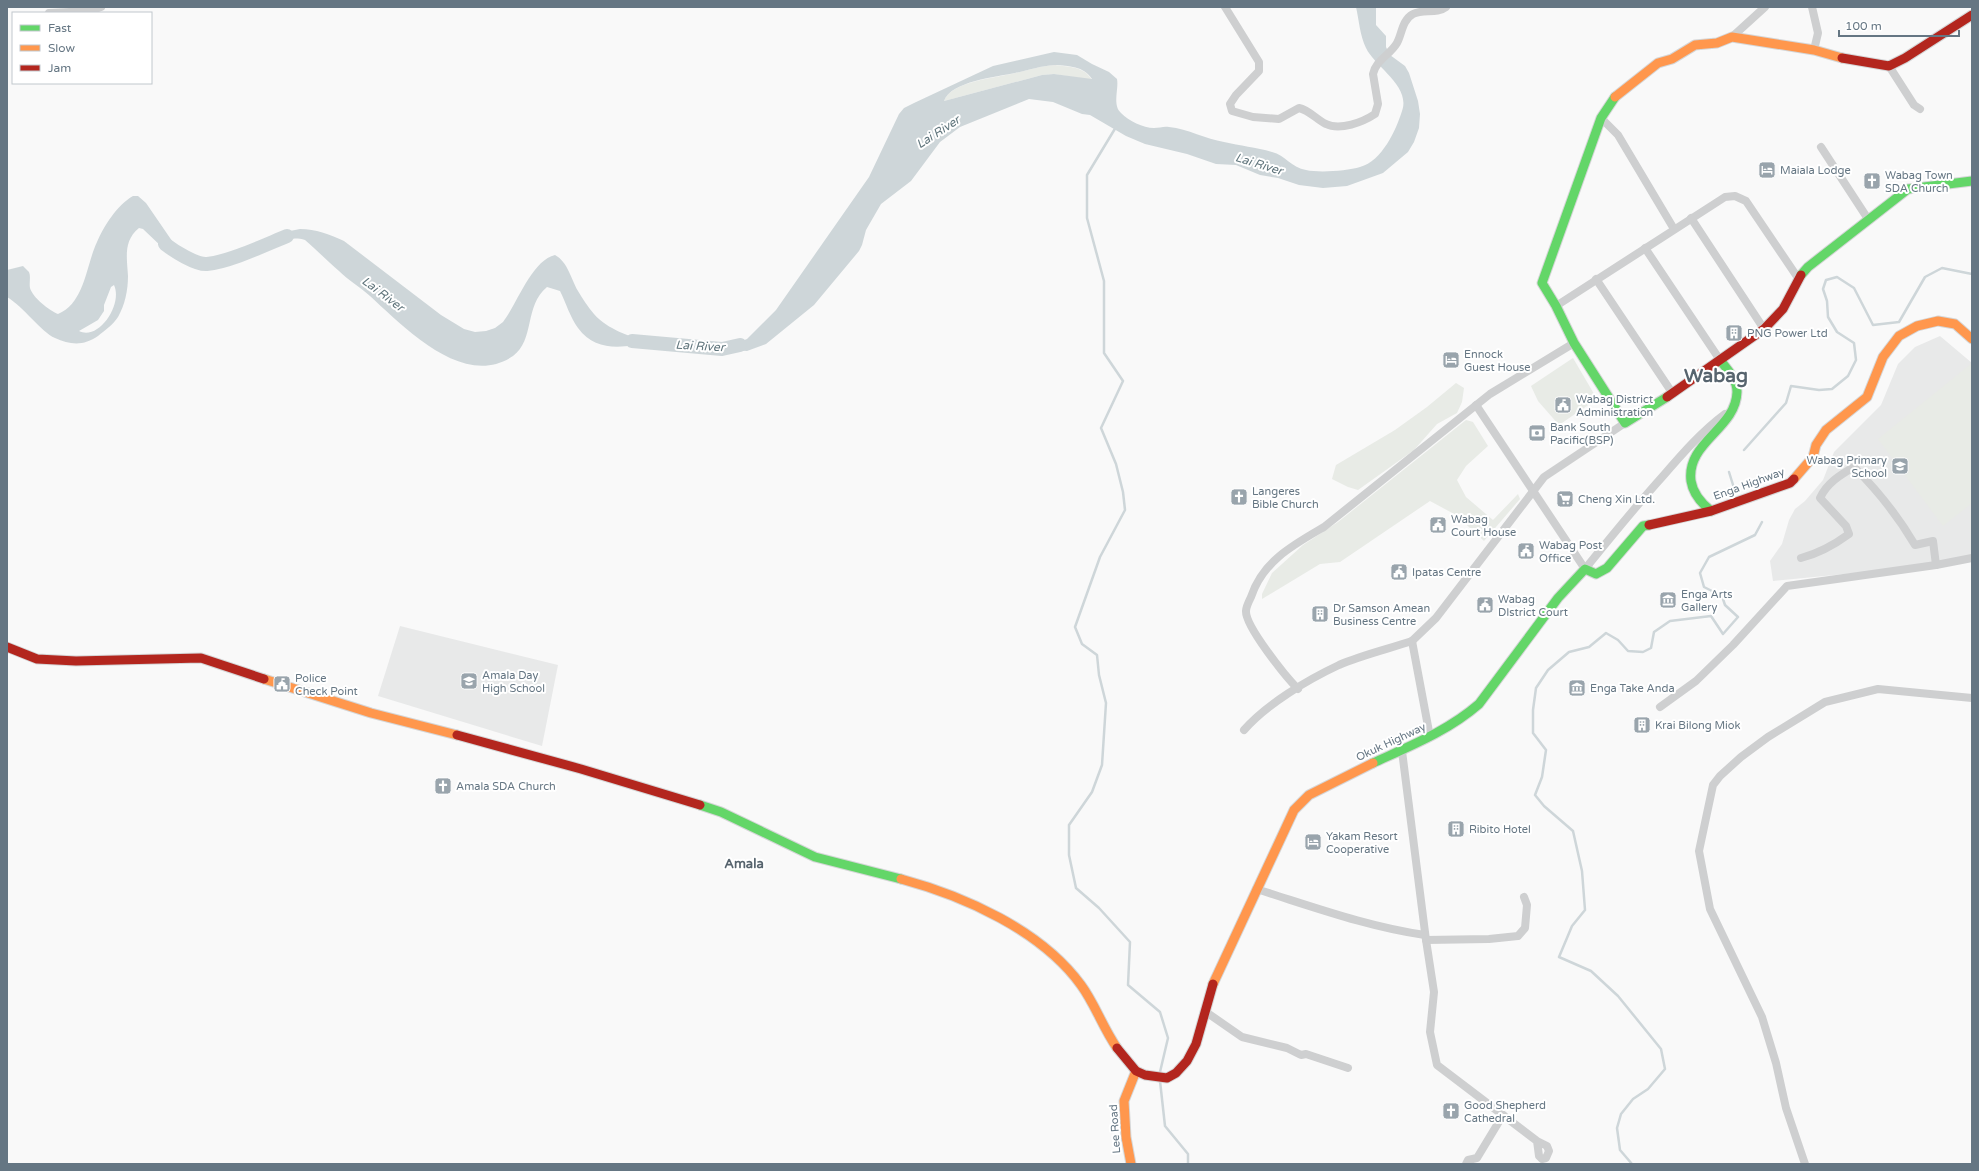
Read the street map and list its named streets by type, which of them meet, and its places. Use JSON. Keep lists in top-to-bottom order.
{
  "streets": {
    "main road": ["Enga Highway", "Okuk Highway", "Lee Road"]
  },
  "crossings": [
    ["Okuk Highway", "Lee Road"]
  ],
  "districts": ["Wabag", "Amala"],
  "water": ["Lai River"],
  "places": {
    "hotel": ["Maiala Lodge", "Ennock Guest House", "Yakam Resort Cooperative"],
    "church": [
      "Wabag Town SDA Church",
      "Langeres Bible Church",
      "Amala SDA Church",
      "Good Shepherd Cathedral"
    ],
    "building": [
      "PNG Power Ltd",
      "Dr Samson Amean Business Centre",
      "Krai Bilong Miok",
      "Ribito Hotel"
    ],
    "public building": [
      "Wabag District Administration",
      "Wabag Court House",
      "Wabag Post Office",
      "Ipatas Centre",
      "Wabag DIstrict Court",
      "Police Check Point"
    ],
    "bank": ["Bank South Pacific(BSP)"],
    "school or university": ["Wabag Primary School", "Amala Day High School"],
    "supermarket": ["Cheng Xin Ltd."],
    "museum": ["Enga Arts Gallery", "Enga Take Anda"]
  },
  "legend": ["Fast", "Slow", "Jam"],
  "scale_bar": "100 m"
}
